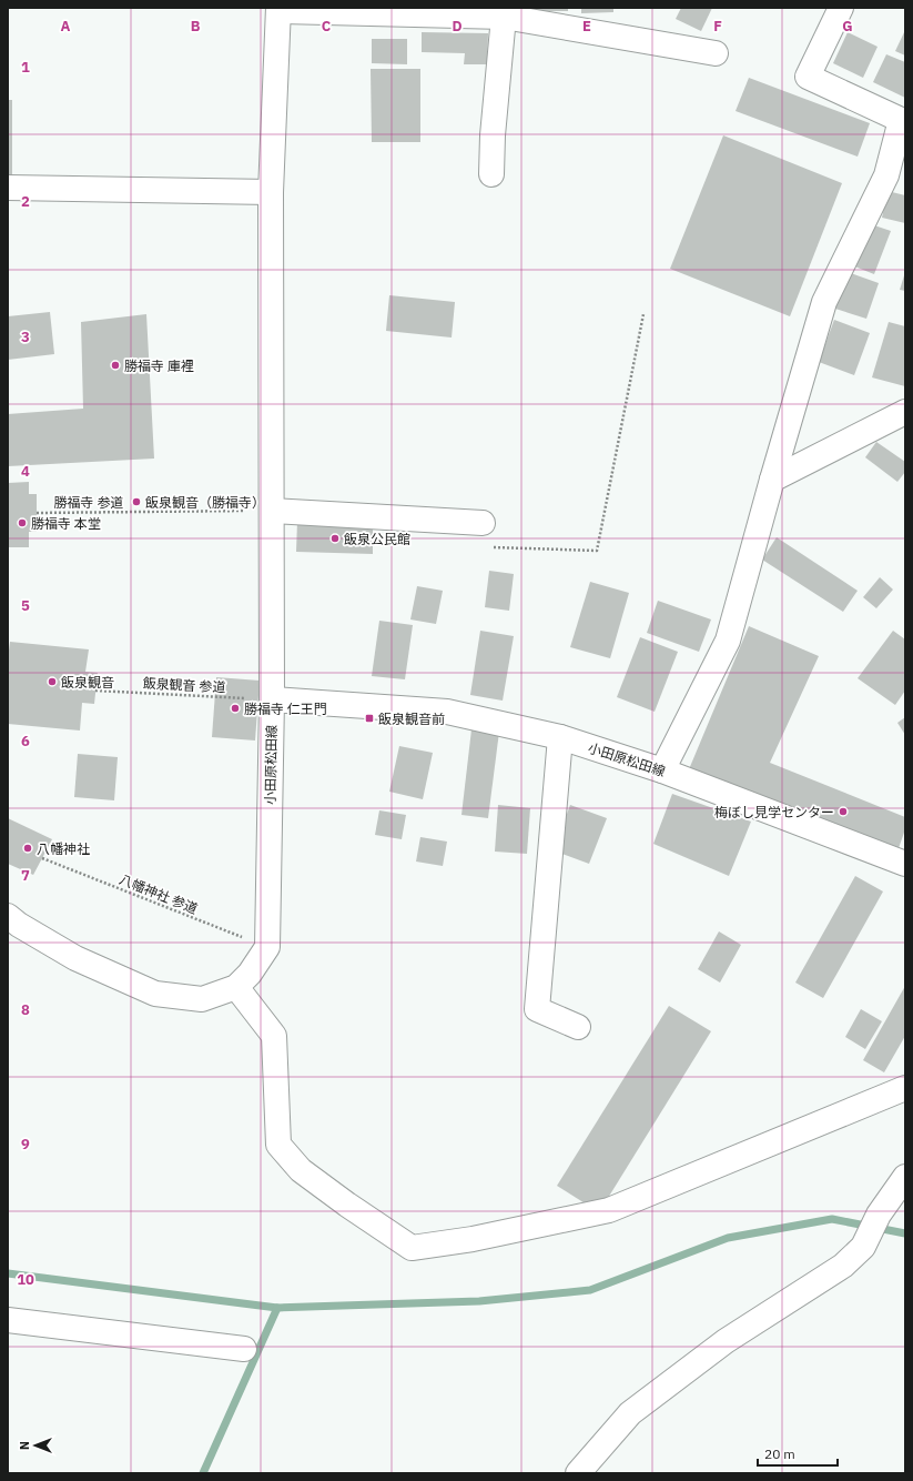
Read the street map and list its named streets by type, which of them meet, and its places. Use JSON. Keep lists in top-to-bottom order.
{
  "streets": {
    "street": ["小田原松田線"],
    "path": ["勝福寺 参道", "飯泉観音 参道", "八幡神社 参道"]
  },
  "crossings": [
    ["飯泉観音 参道", "小田原松田線"],
    ["小田原松田線", "八幡神社 参道"]
  ],
  "places": {
    "other": [
      "勝福寺 庫裡",
      "飯泉観音（勝福寺）",
      "勝福寺 本堂",
      "飯泉公民館",
      "飯泉観音",
      "勝福寺 仁王門",
      "梅ぼし見学センター",
      "八幡神社"
    ],
    "transit": ["飯泉観音前"]
  },
  "scale_bar": "20 m",
  "north": "left",
  "grid": {
    "columns": [
      "A",
      "B",
      "C",
      "D",
      "E",
      "F",
      "G"
    ],
    "rows": [
      "1",
      "2",
      "3",
      "4",
      "5",
      "6",
      "7",
      "8",
      "9",
      "10"
    ]
  }
}
